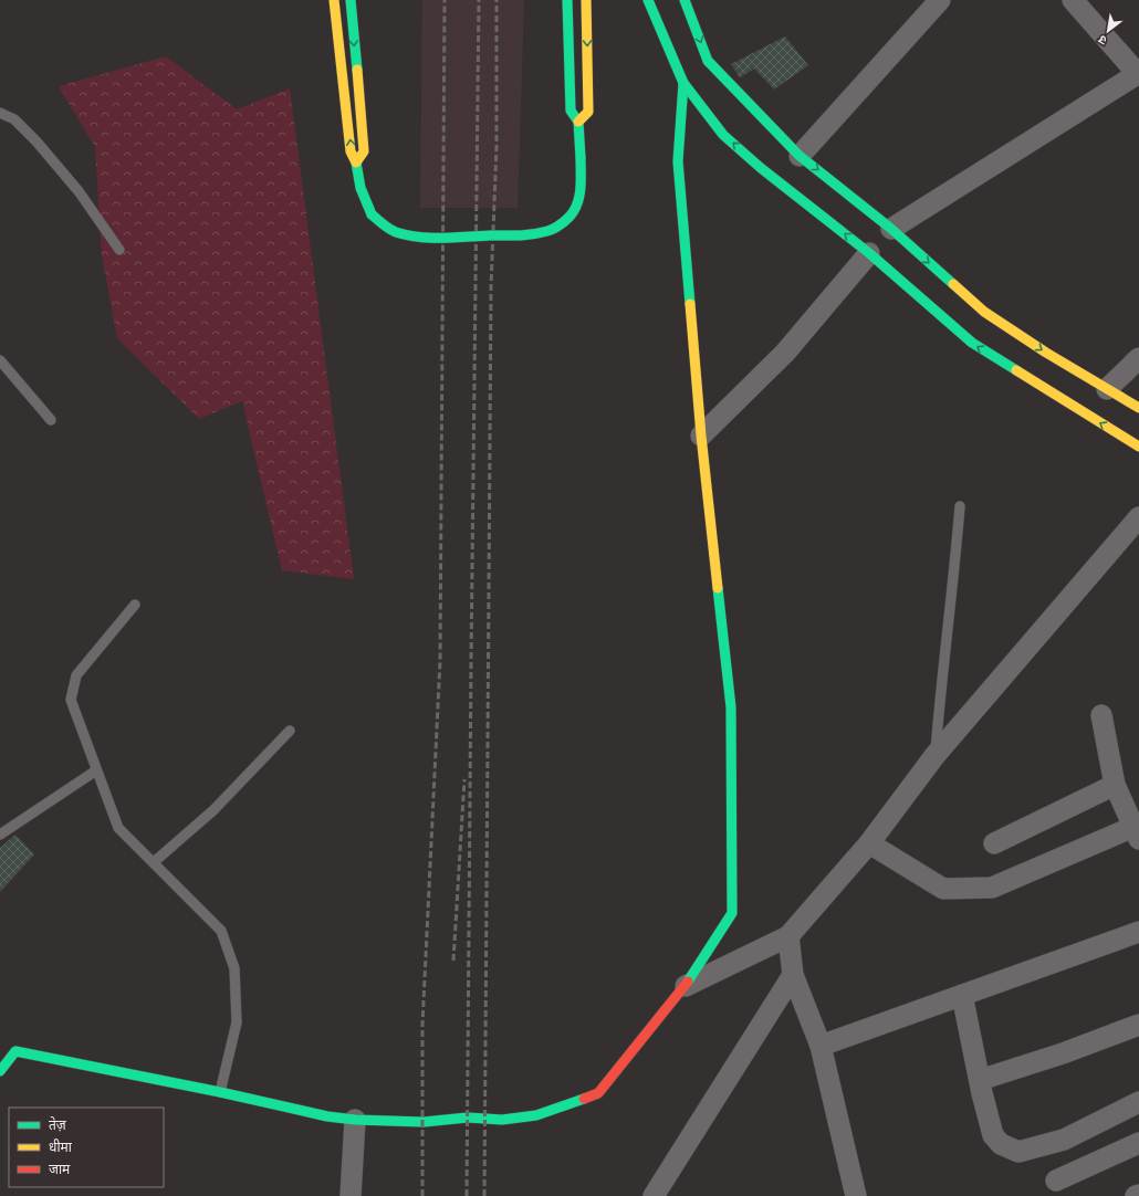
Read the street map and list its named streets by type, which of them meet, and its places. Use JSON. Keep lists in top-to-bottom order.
{
  "legend": ["तेज़", "धीमा", "जाम"],
  "north": "bottom left"
}
